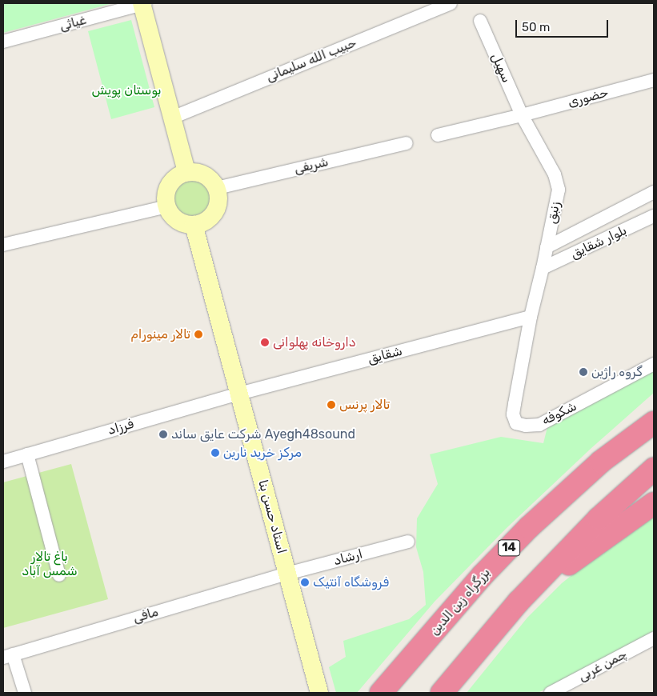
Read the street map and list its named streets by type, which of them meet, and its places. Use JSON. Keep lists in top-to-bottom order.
{
  "streets": {
    "highway": ["14", "بزرگراه زین الدین"],
    "main road": ["استاد حسن بنا"],
    "street": [
      "غیاثی",
      "حبیب الله سلیمانی",
      "سهیل",
      "حضوری",
      "شریفی",
      "زنبق",
      "بلوار شقایق",
      "شقایق",
      "شکوفه",
      "فرزاد",
      "ارشاد",
      "مافی",
      "چمن غربی"
    ]
  },
  "crossings": [
    ["سهیل", "حضوری"],
    ["سهیل", "زنبق"],
    ["حضوری", "زنبق"],
    ["شریفی", "استاد حسن بنا"],
    ["زنبق", "بلوار شقایق"],
    ["زنبق", "شقایق"],
    ["زنبق", "شکوفه"],
    ["شقایق", "شکوفه"],
    ["شقایق", "فرزاد"],
    ["شقایق", "استاد حسن بنا"],
    ["فرزاد", "استاد حسن بنا"],
    ["استاد حسن بنا", "ارشاد"],
    ["استاد حسن بنا", "مافی"],
    ["ارشاد", "مافی"]
  ],
  "parks": ["بوستان پویش", "باغ تالار شمس آباد"],
  "places": [
    "تالار مینورام",
    "داروخانه پهلوانی",
    "گروه راژین",
    "تالار پرنس",
    "شرکت عایق ساند Ayegh48sound",
    "مرکز خرید نارین",
    "فروشگاه آنتیک"
  ],
  "scale_bar": "50 m"
}
